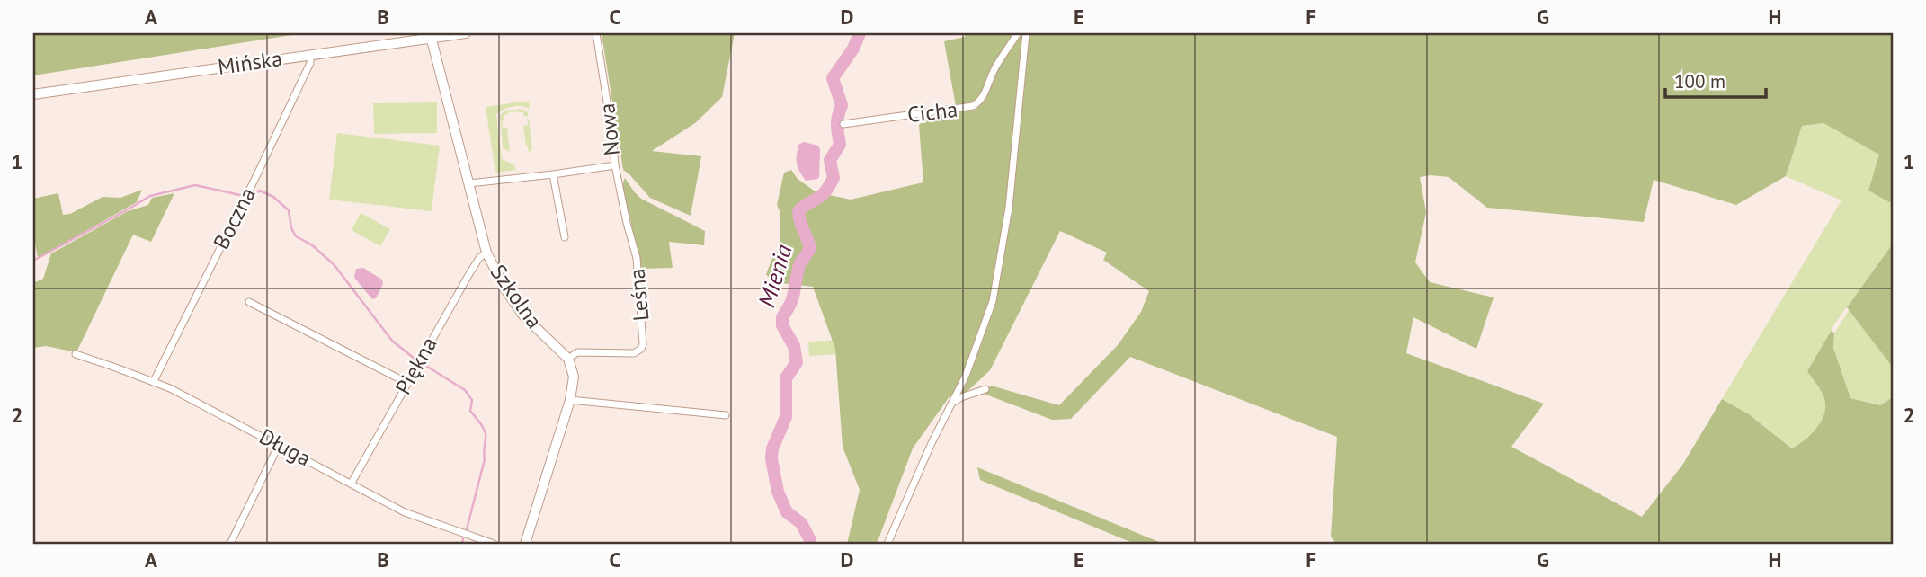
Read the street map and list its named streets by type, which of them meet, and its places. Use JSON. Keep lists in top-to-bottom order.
{
  "streets": {
    "street": [
      "Mińska",
      "Cicha",
      "Nowa",
      "Boczna",
      "Leśna",
      "Szkolna",
      "Piękna",
      "Długa"
    ]
  },
  "crossings": [
    ["Mińska", "Boczna"],
    ["Mińska", "Szkolna"],
    ["Nowa", "Leśna"],
    ["Nowa", "Szkolna"],
    ["Boczna", "Długa"],
    ["Leśna", "Szkolna"],
    ["Szkolna", "Piękna"],
    ["Piękna", "Długa"]
  ],
  "water": ["Mienia"],
  "scale_bar": "100 m",
  "grid": {
    "columns": [
      "A",
      "B",
      "C",
      "D",
      "E",
      "F",
      "G",
      "H"
    ],
    "rows": ["1", "2"]
  }
}
